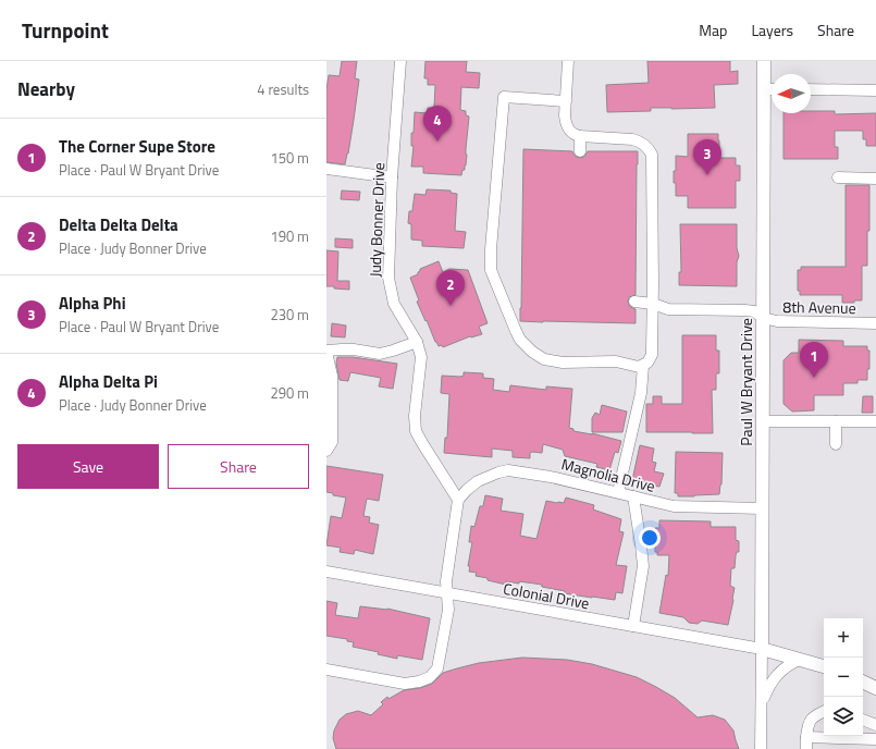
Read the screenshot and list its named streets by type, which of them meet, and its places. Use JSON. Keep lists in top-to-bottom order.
{
  "streets": {
    "main road": ["Paul W Bryant Drive"],
    "street": [
      "Judy Bonner Drive",
      "8th Avenue",
      "Magnolia Drive",
      "Colonial Drive"
    ]
  },
  "crossings": [
    ["Judy Bonner Drive", "Magnolia Drive"],
    ["8th Avenue", "Paul W Bryant Drive"],
    ["Paul W Bryant Drive", "Magnolia Drive"],
    ["Paul W Bryant Drive", "Colonial Drive"]
  ],
  "north": "left",
  "page": {
    "header": "Turnpoint",
    "nav": ["Map", "Layers", "Share"],
    "heading": ["Nearby", "4 results"],
    "pins": [
      "4",
      "3",
      "2",
      "1"
    ],
    "list": [
      {
        "mark": "1",
        "name": "The Corner Supe Store",
        "note": "Place · Paul W Bryant Drive",
        "value": "150 m"
      },
      {
        "mark": "2",
        "name": "Delta Delta Delta",
        "note": "Place · Judy Bonner Drive",
        "value": "190 m"
      },
      {
        "mark": "3",
        "name": "Alpha Phi",
        "note": "Place · Paul W Bryant Drive",
        "value": "230 m"
      },
      {
        "mark": "4",
        "name": "Alpha Delta Pi",
        "note": "Place · Judy Bonner Drive",
        "value": "290 m"
      }
    ],
    "buttons": ["Save", "Share"],
    "map_buttons": ["+", "−"]
  }
}
